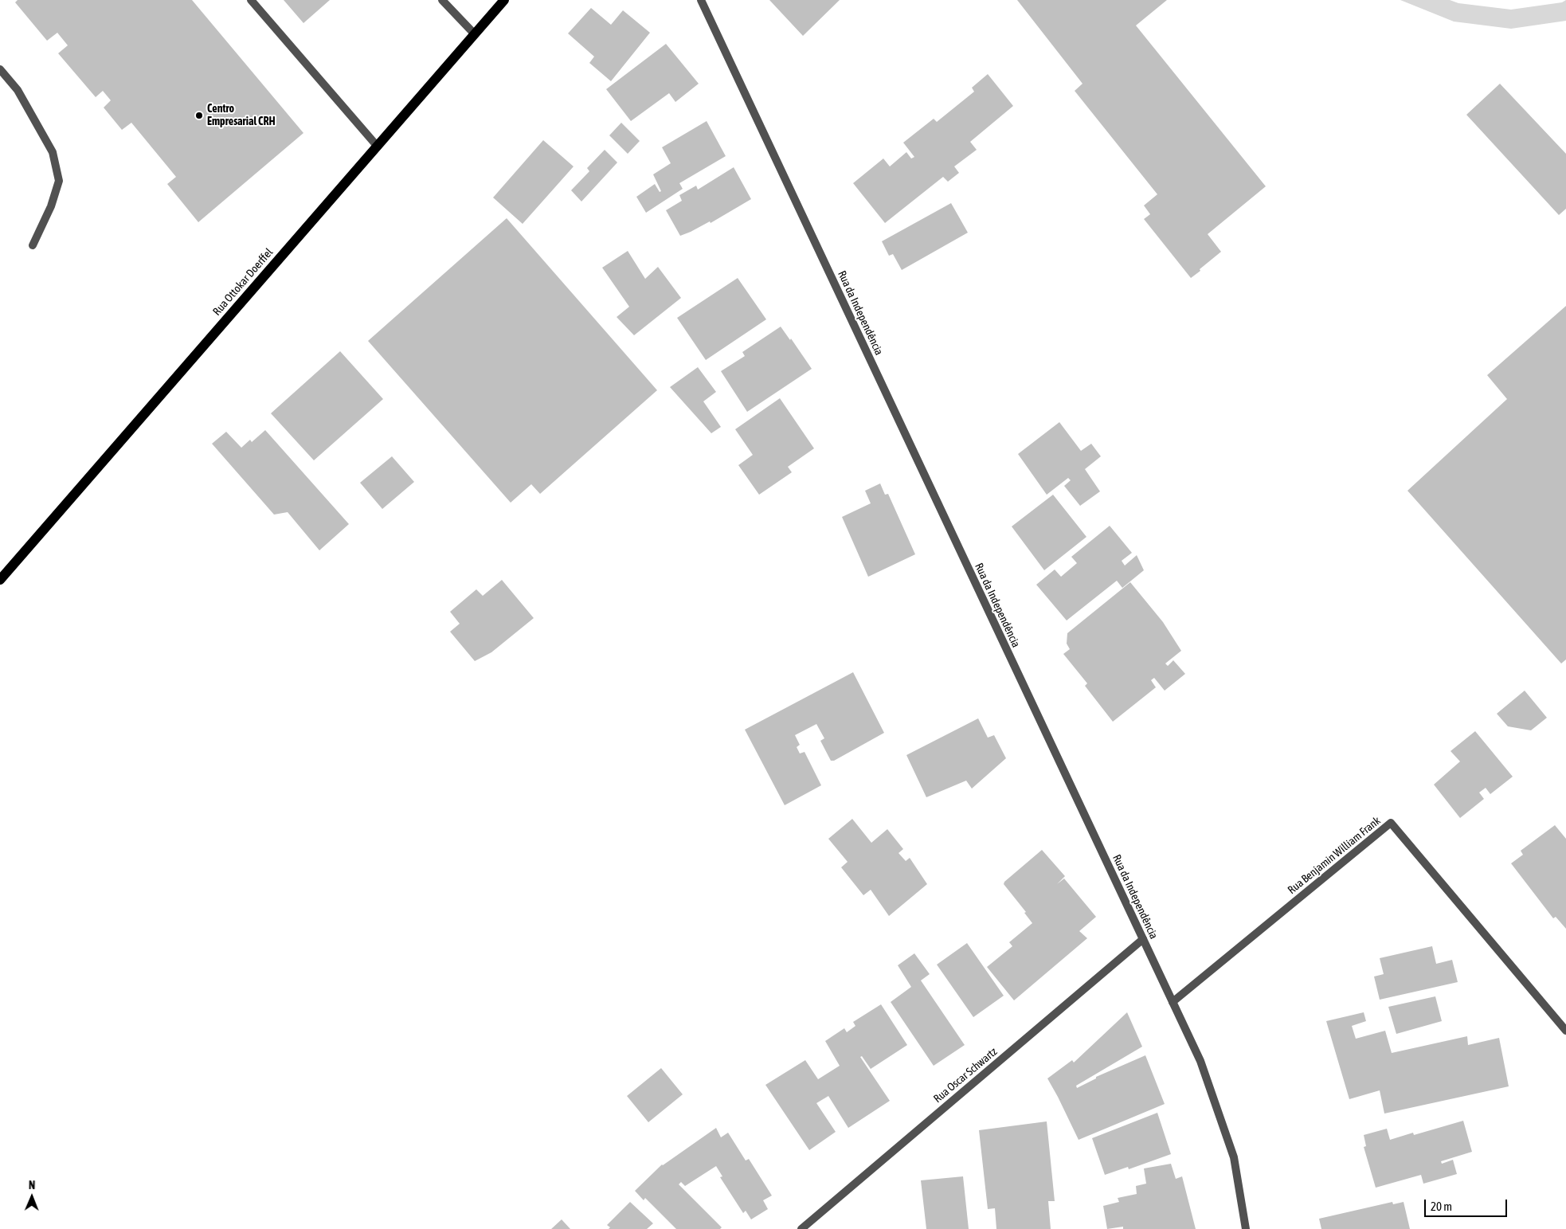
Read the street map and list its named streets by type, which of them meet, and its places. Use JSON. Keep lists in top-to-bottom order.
{
  "streets": {
    "main road": ["Rua Ottokar Doerffel"],
    "street": ["Rua da Independência", "Rua Benjamin William Frank", "Rua Oscar Schwartz"]
  },
  "crossings": [
    ["Rua da Independência", "Rua Benjamin William Frank"],
    ["Rua da Independência", "Rua Oscar Schwartz"]
  ],
  "places": ["Centro Empresarial CRH"],
  "scale_bar": "20 m",
  "north": "top"
}
